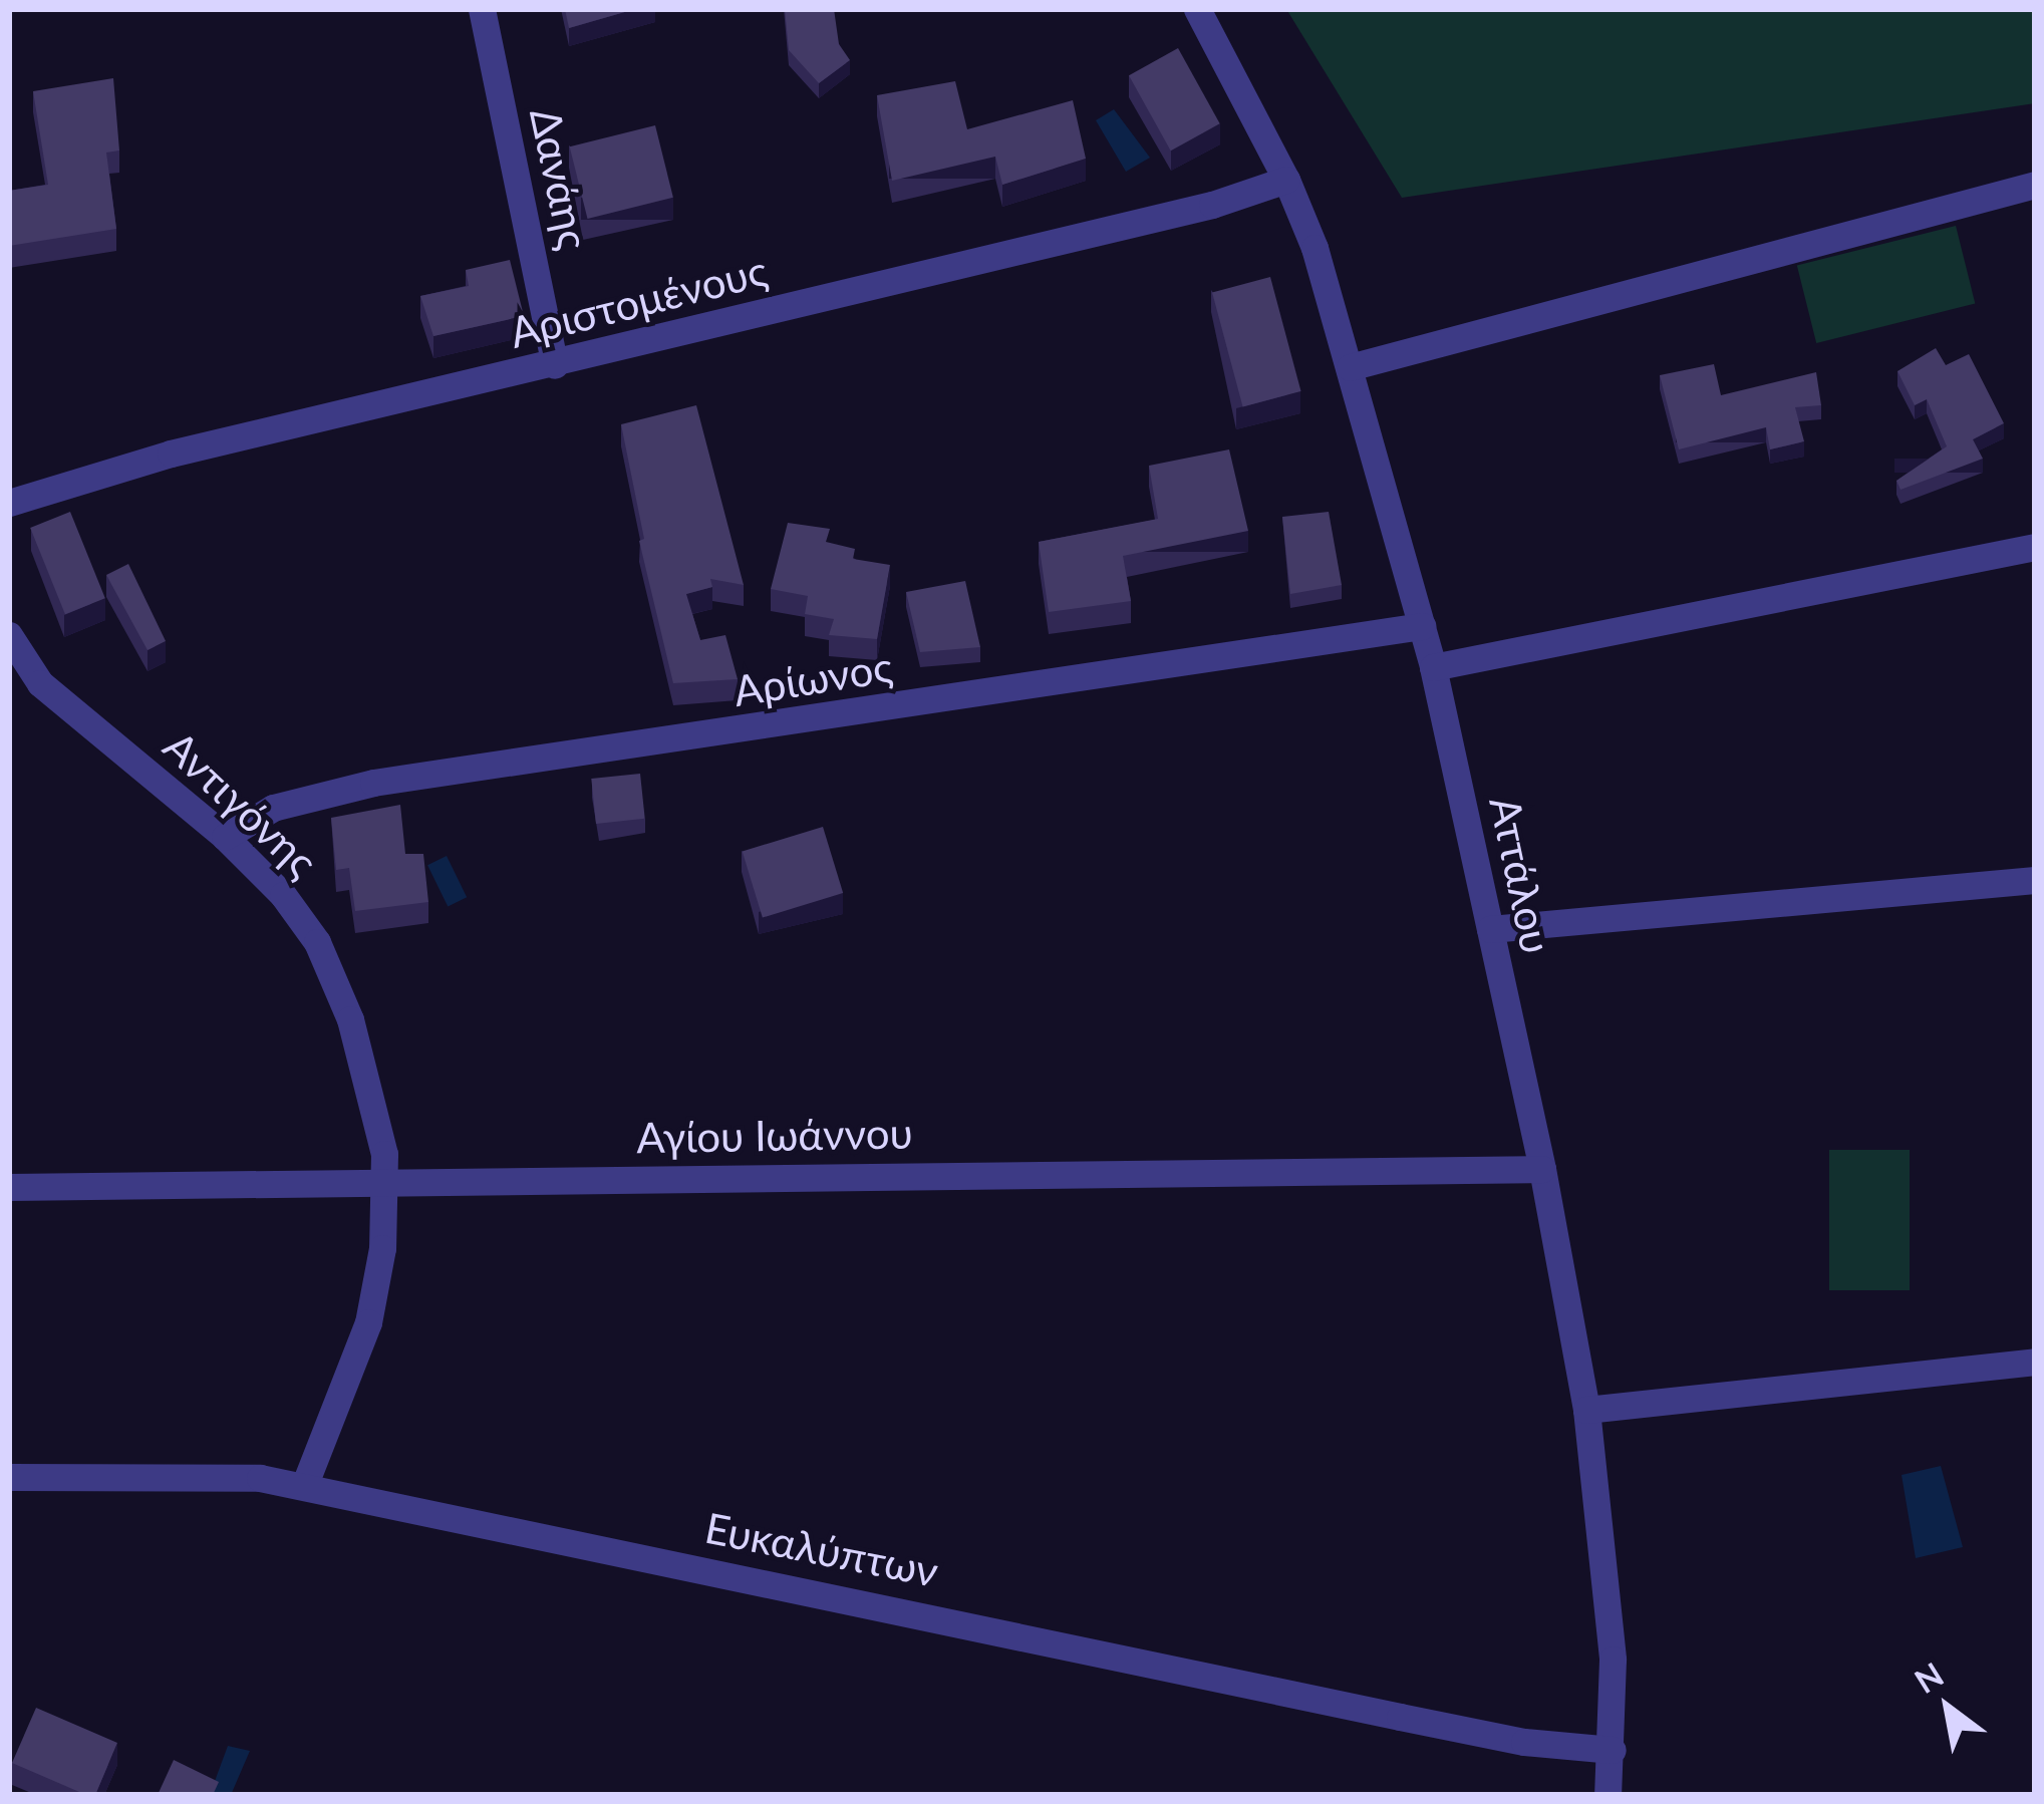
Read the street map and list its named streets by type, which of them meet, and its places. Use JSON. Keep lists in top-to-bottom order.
{
  "streets": {
    "street": [
      "Δανάης",
      "Αριστομένους",
      "Αρίωνος",
      "Αντιγόνης",
      "Αττάλου",
      "Αγίου Ιωάννου",
      "Ευκαλύπτων"
    ]
  },
  "crossings": [
    ["Δανάης", "Αριστομένους"],
    ["Αριστομένους", "Αττάλου"],
    ["Αρίωνος", "Αντιγόνης"],
    ["Αρίωνος", "Αττάλου"],
    ["Αντιγόνης", "Αγίου Ιωάννου"],
    ["Αντιγόνης", "Ευκαλύπτων"],
    ["Αττάλου", "Αγίου Ιωάννου"],
    ["Αττάλου", "Ευκαλύπτων"]
  ],
  "north": "top left"
}
